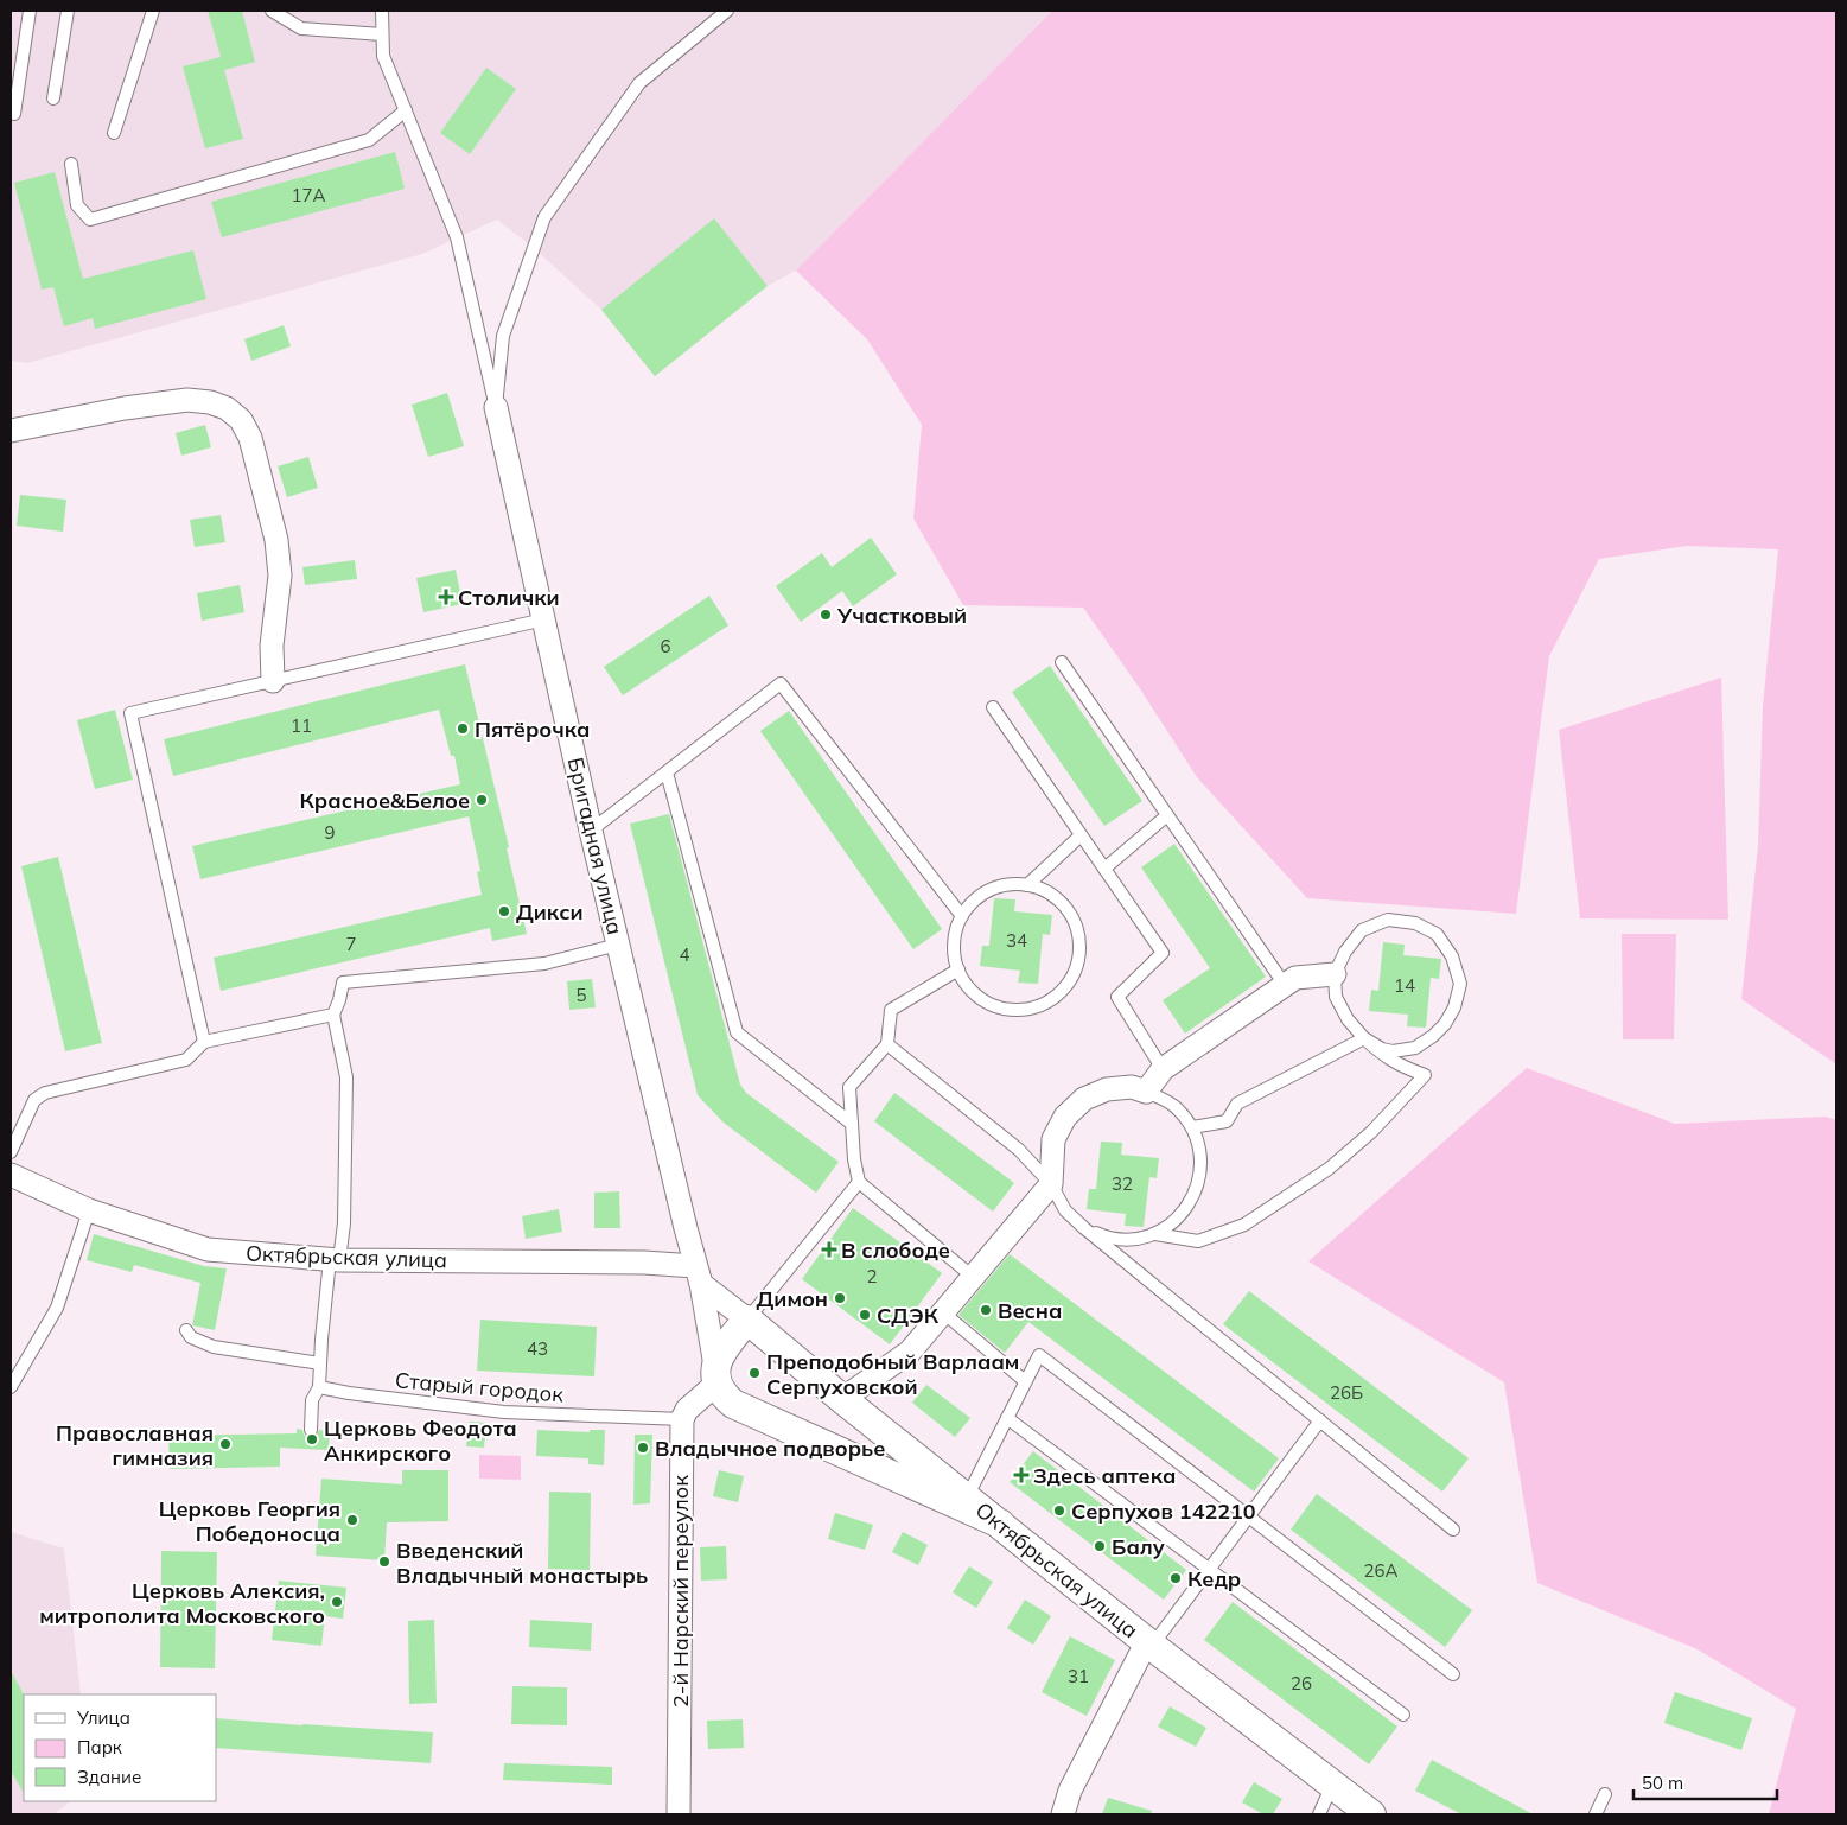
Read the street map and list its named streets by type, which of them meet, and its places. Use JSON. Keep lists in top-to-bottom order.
{
  "streets": {
    "street": ["Бригадная улица", "Октябрьская улица", "2-й Нарский переулок"],
    "lane": ["Старый городок"]
  },
  "crossings": [
    ["Бригадная улица", "Октябрьская улица"],
    ["Старый городок", "2-й Нарский переулок"]
  ],
  "places": {
    "health": ["Столички", "В слободе", "Здесь аптека"],
    "other": [
      "Участковый",
      "Пятёрочка",
      "Красное&Белое",
      "Дикси",
      "Димон",
      "Весна",
      "СДЭК",
      "Преподобный Варлаам Серпуховской",
      "Церковь Феодота Анкирского",
      "Православная гимназия",
      "Владычное подворье",
      "Серпухов 142210",
      "Церковь Георгия Победоносца",
      "Балу",
      "Введенский Владычный монастырь",
      "Кедр",
      "Церковь Алексия, митрополита Московского"
    ]
  },
  "house_numbers": [
    "17А",
    "6",
    "11",
    "9",
    "34",
    "7",
    "4",
    "14",
    "5",
    "32",
    "2",
    "43",
    "26Б",
    "26А",
    "31",
    "26"
  ],
  "legend": ["Улица", "Парк", "Здание"],
  "scale_bar": "50 m"
}
